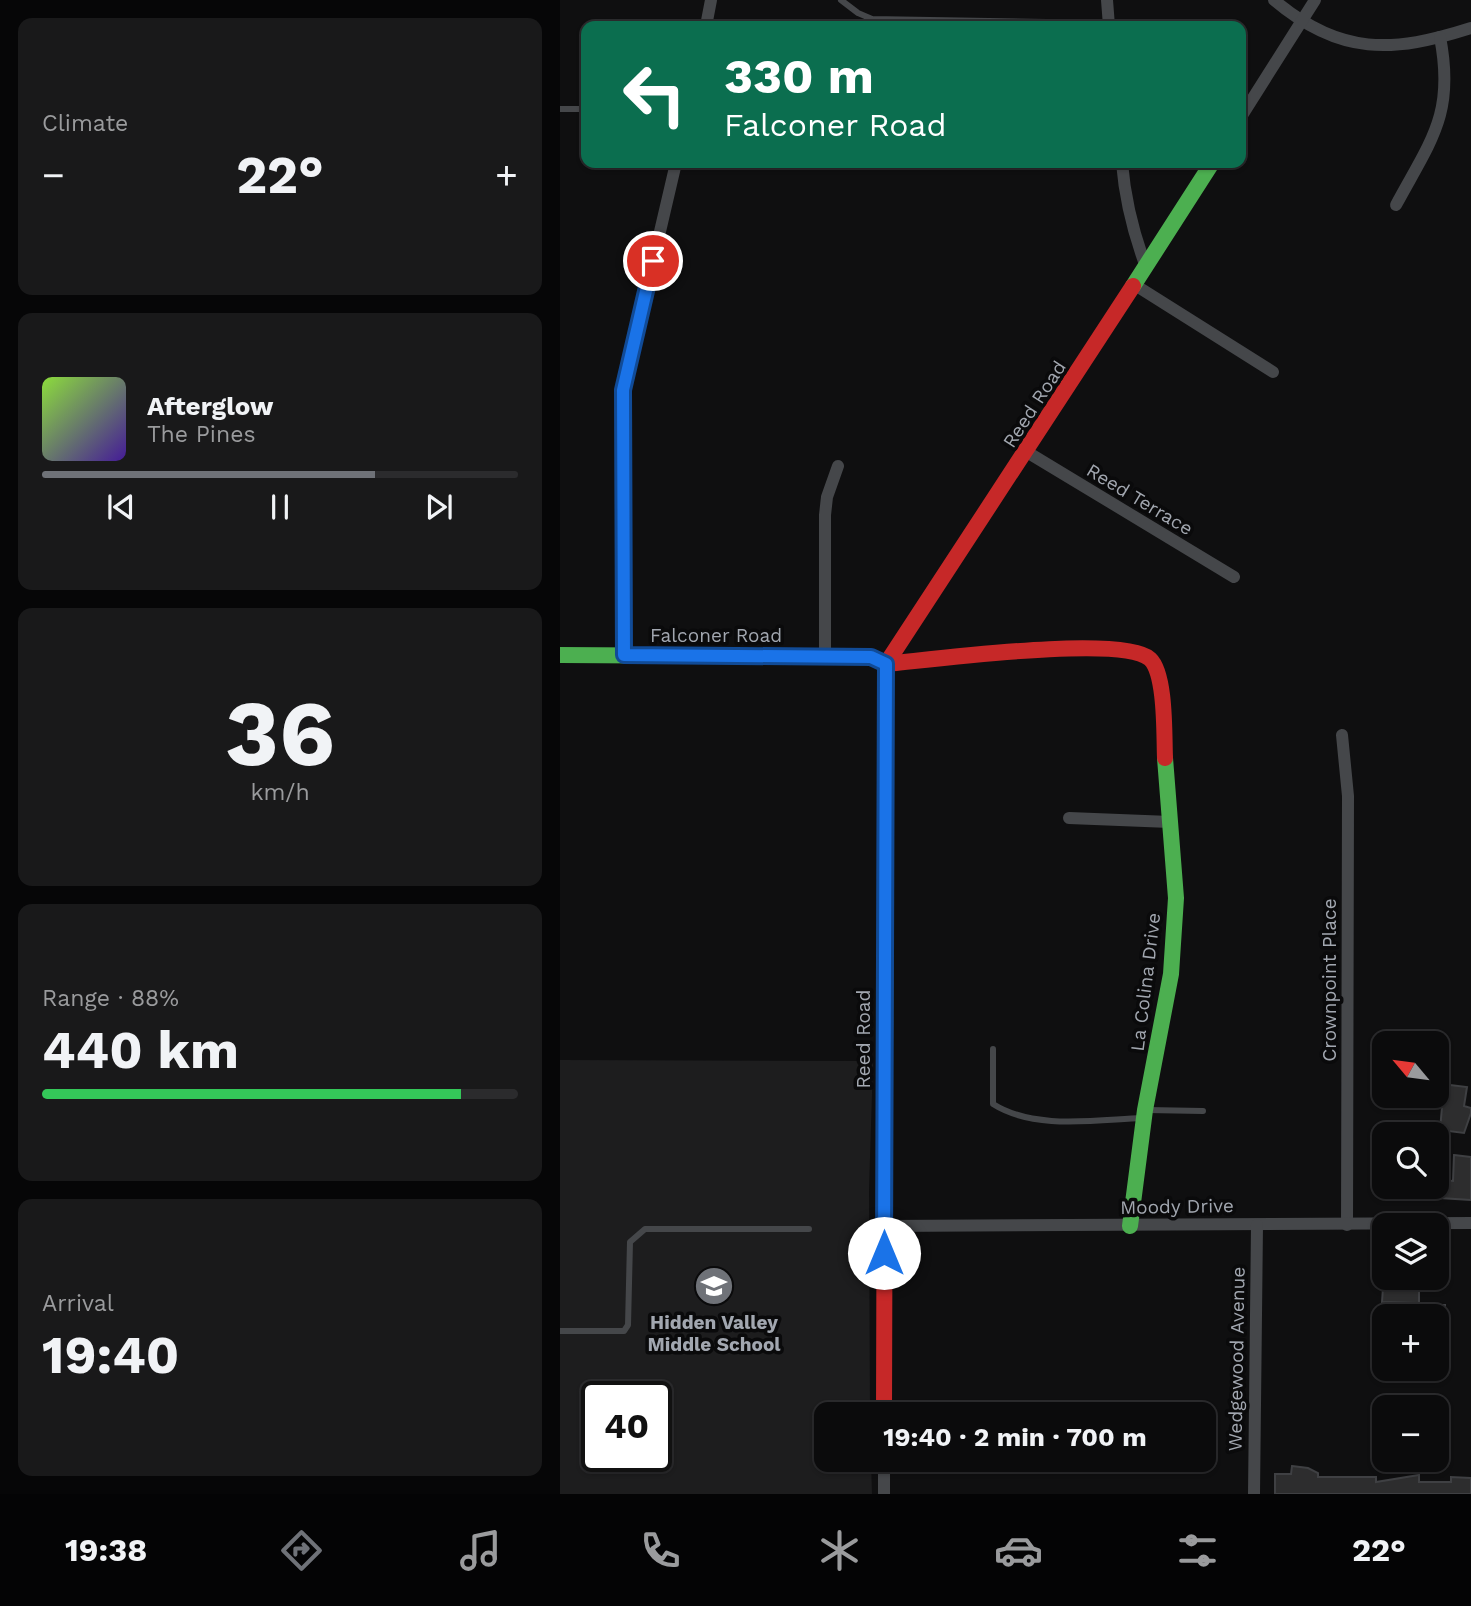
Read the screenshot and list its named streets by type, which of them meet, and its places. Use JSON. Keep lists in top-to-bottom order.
{
  "streets": {
    "street": [
      "Reed Road",
      "Reed Terrace",
      "Falconer Road",
      "Crownpoint Place",
      "La Colina Drive",
      "Moody Drive",
      "Wedgewood Avenue"
    ]
  },
  "crossings": [
    ["Reed Road", "Reed Terrace"],
    ["Reed Road", "Falconer Road"],
    ["Reed Road", "La Colina Drive"],
    ["Reed Road", "Moody Drive"],
    ["Falconer Road", "La Colina Drive"],
    ["Crownpoint Place", "Moody Drive"],
    ["La Colina Drive", "Moody Drive"],
    ["Moody Drive", "Wedgewood Avenue"]
  ],
  "places": {
    "school or university": ["Hidden Valley Middle School"]
  },
  "north": "top left",
  "page": {
    "tile": [
      "Climate",
      ["36", "km/h"],
      ["Range · 88%", "440 km"],
      ["Arrival", "19:40"]
    ],
    "turn": ["330 m", "Falconer Road"],
    "heat": ["−", "22°", "+"],
    "song": ["Afterglow", "The Pines"],
    "map_buttons": ["+", "−"],
    "limit": "40",
    "trip": "19:40 · 2 min · 700 m",
    "tabs": ["19:38", "22°"]
  }
}
